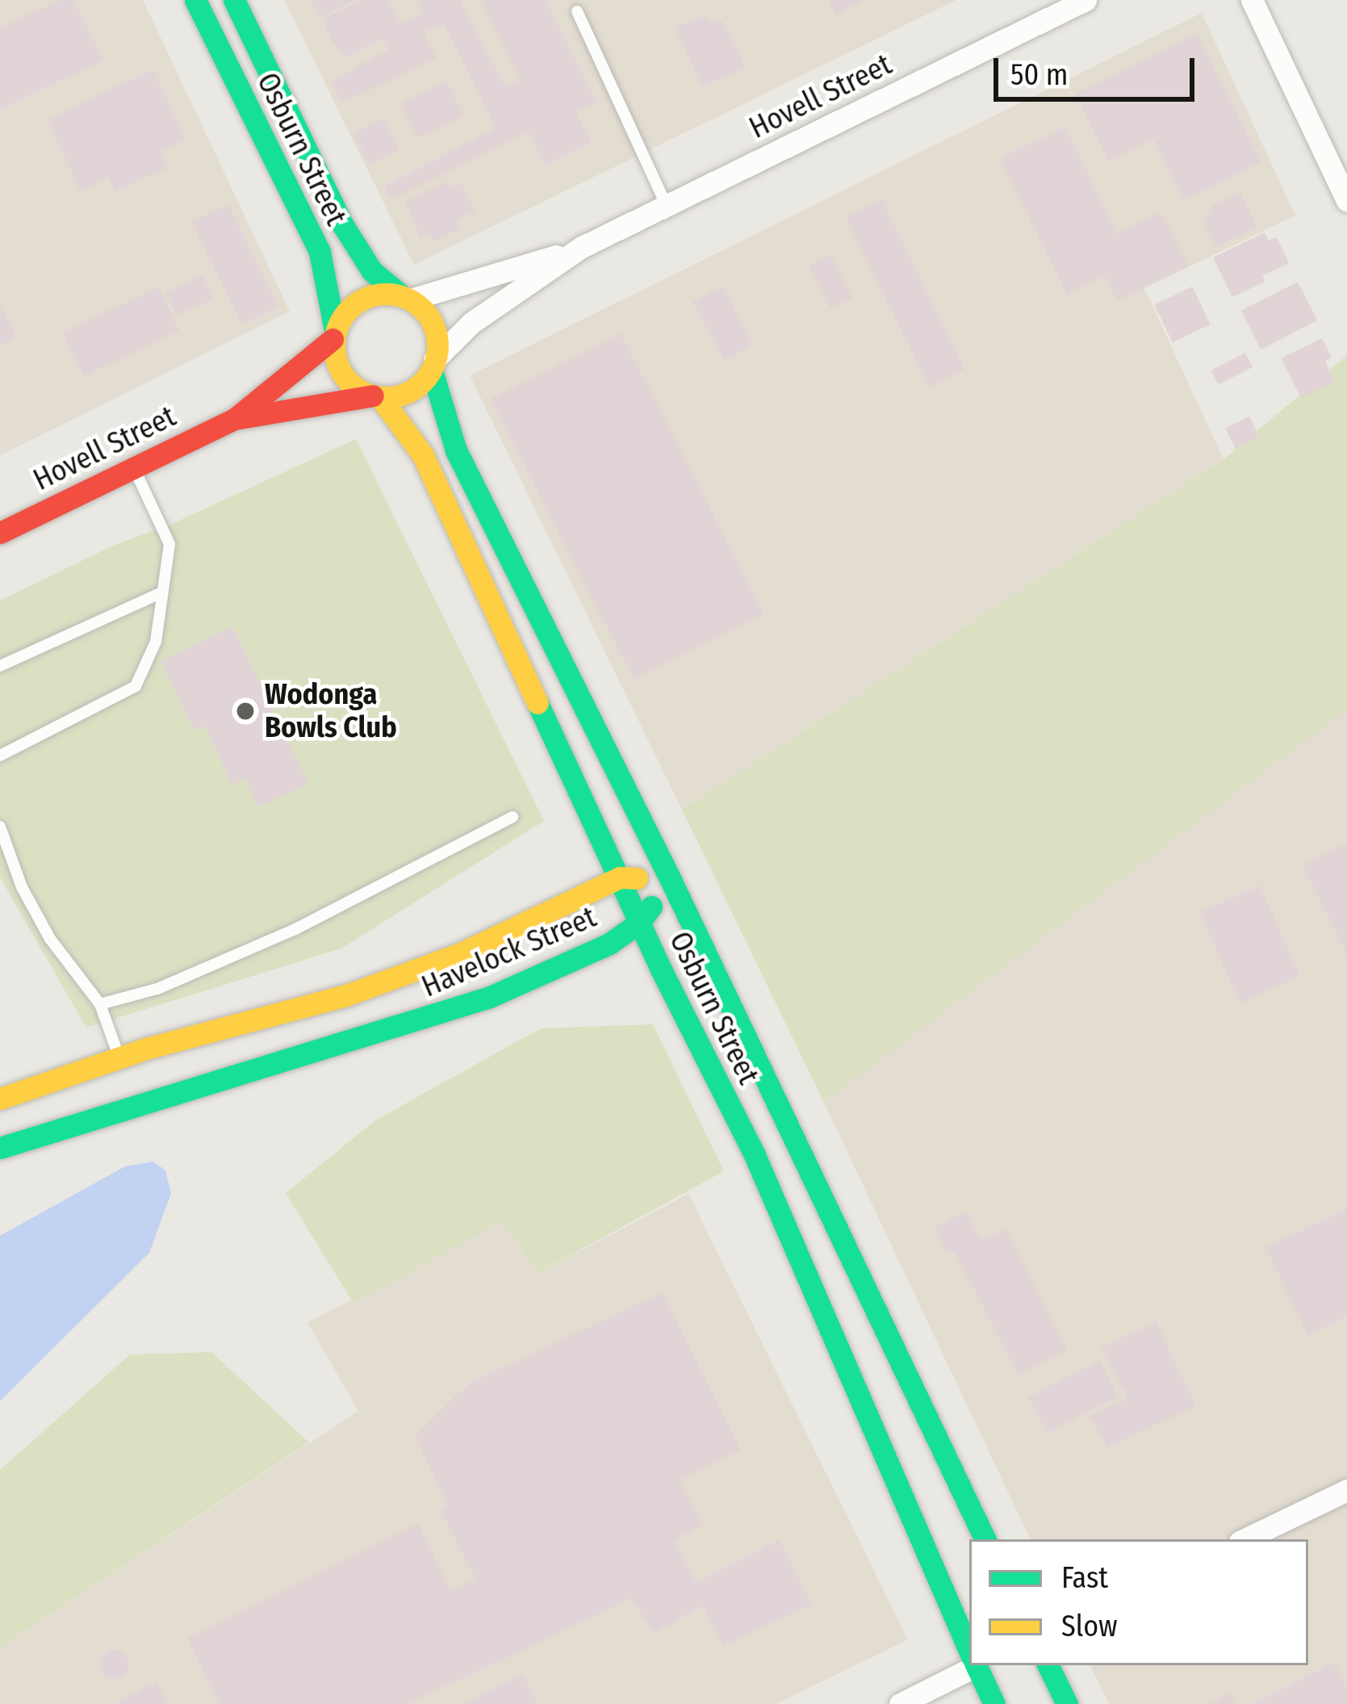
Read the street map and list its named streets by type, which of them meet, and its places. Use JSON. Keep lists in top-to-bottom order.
{
  "streets": {
    "street": ["Hovell Street", "Osburn Street", "Havelock Street"]
  },
  "crossings": [
    ["Hovell Street", "Osburn Street"],
    ["Osburn Street", "Havelock Street"]
  ],
  "places": ["Wodonga Bowls Club"],
  "legend": ["Fast", "Slow"],
  "scale_bar": "50 m"
}
